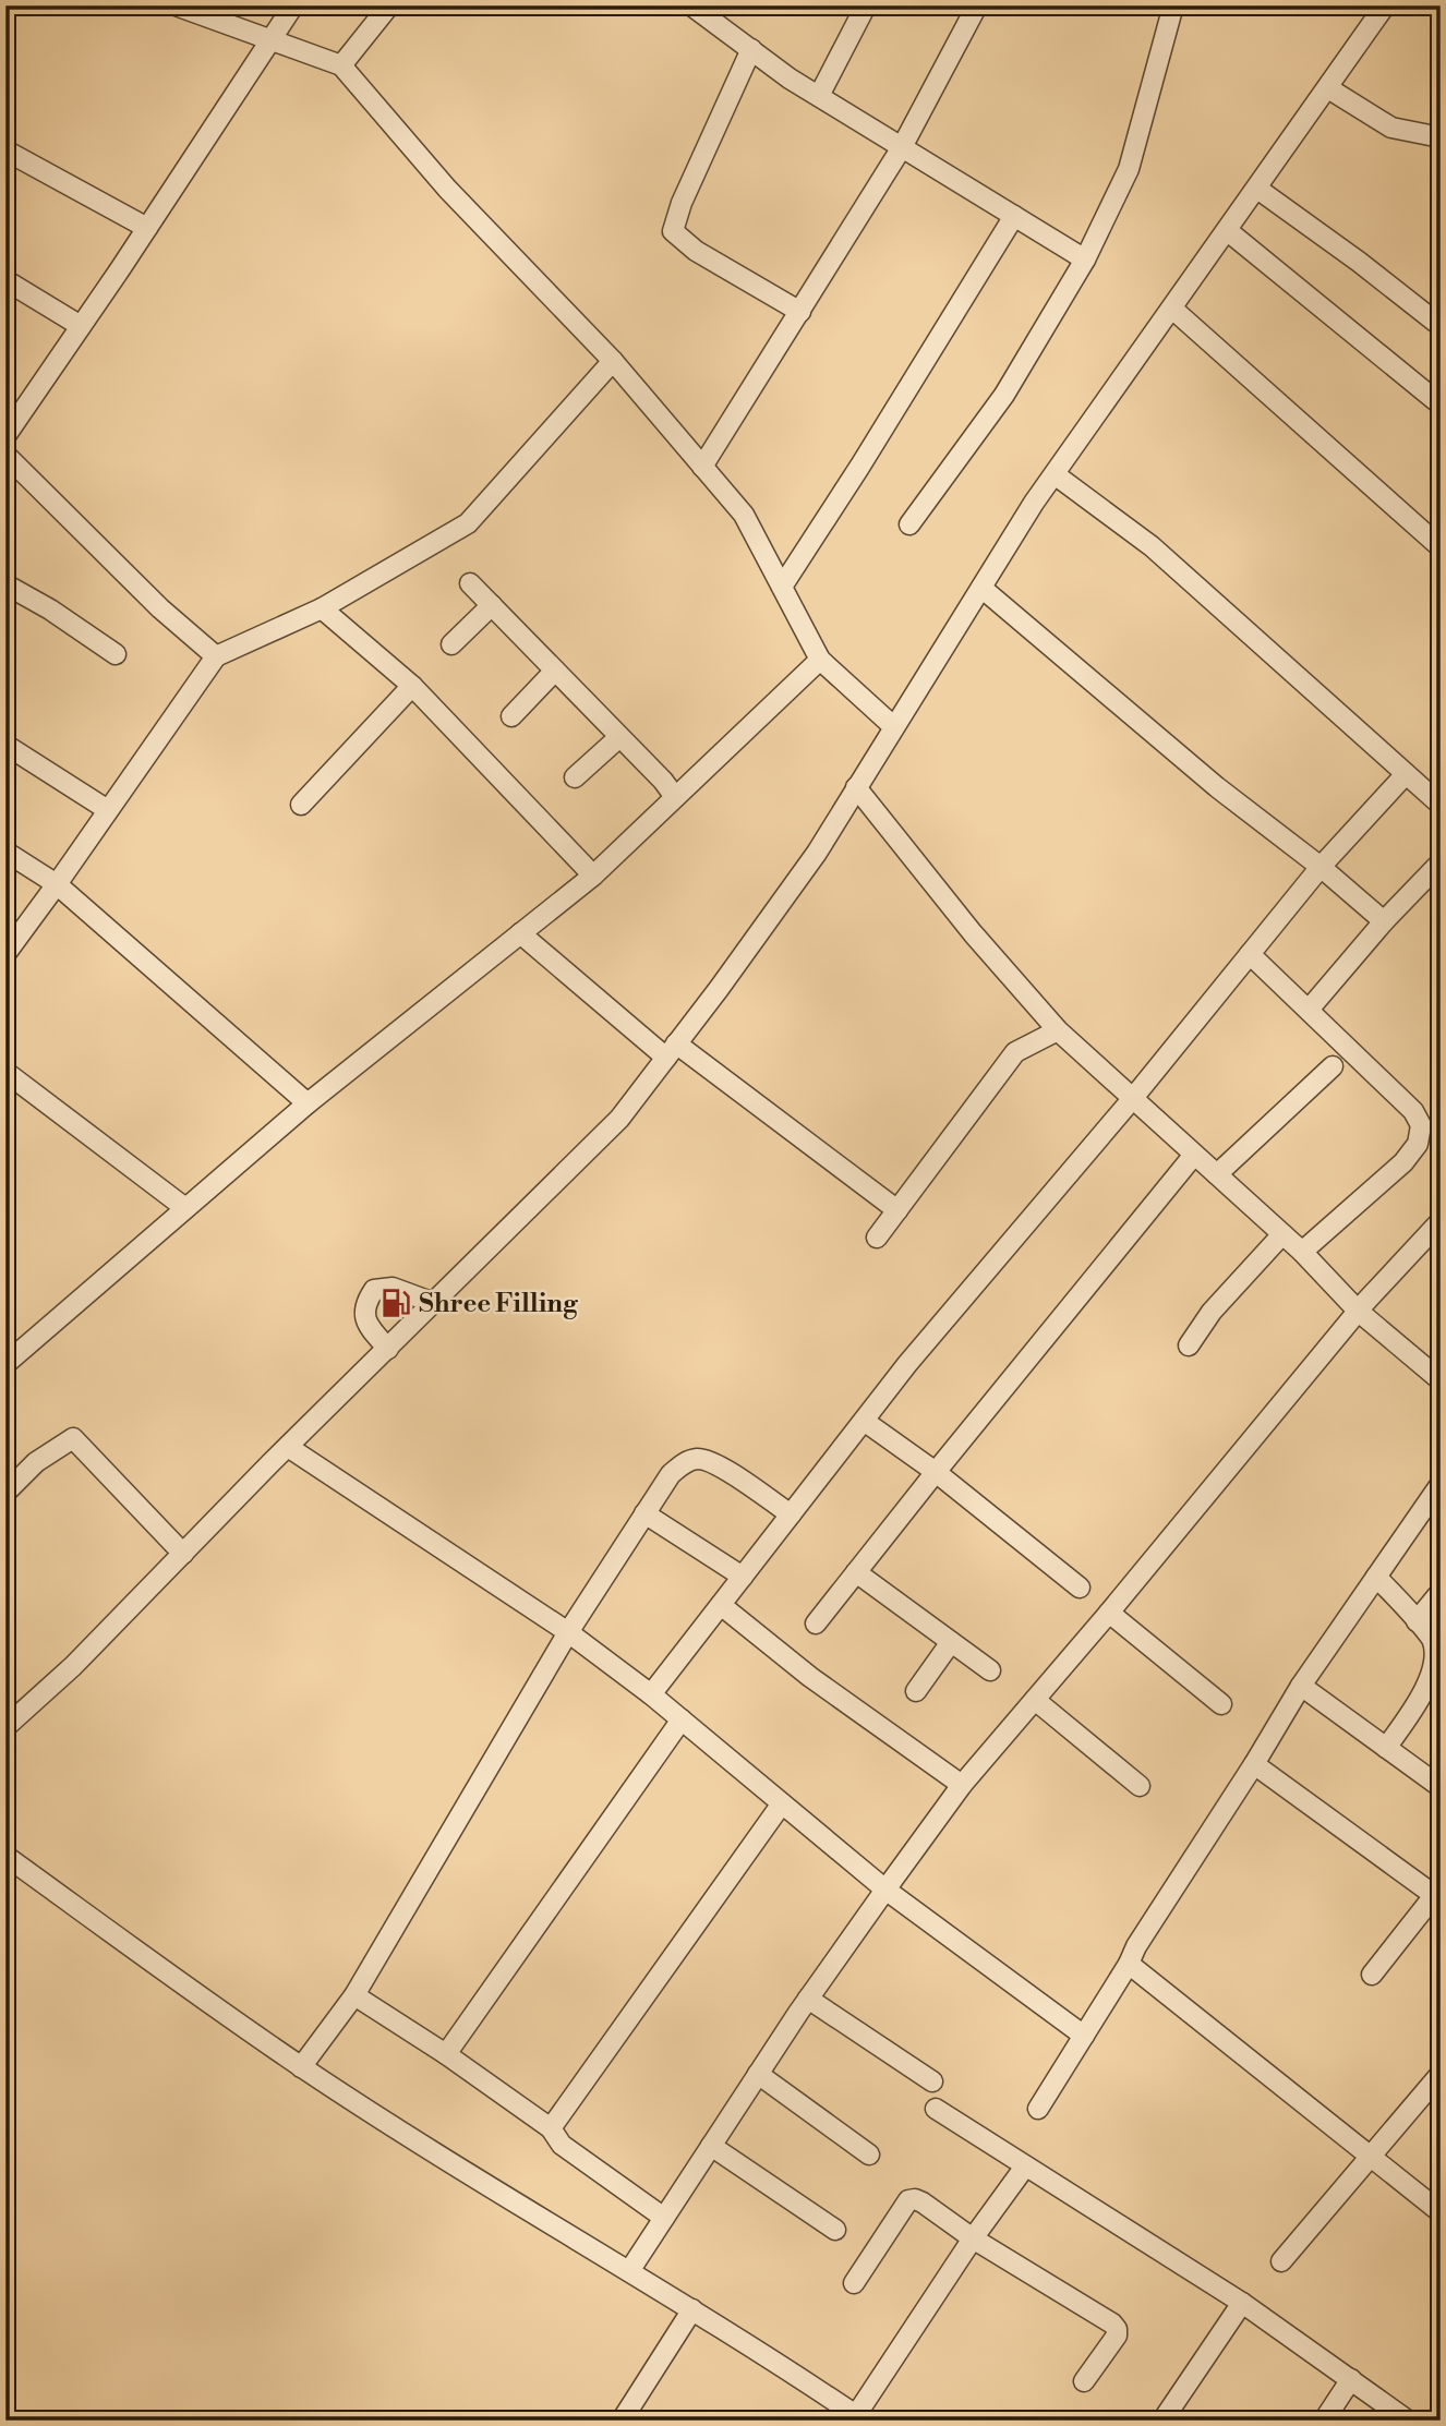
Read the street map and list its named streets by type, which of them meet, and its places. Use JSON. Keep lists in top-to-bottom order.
{
  "places": {
    "fuel station": ["Shree Filling"]
  }
}
